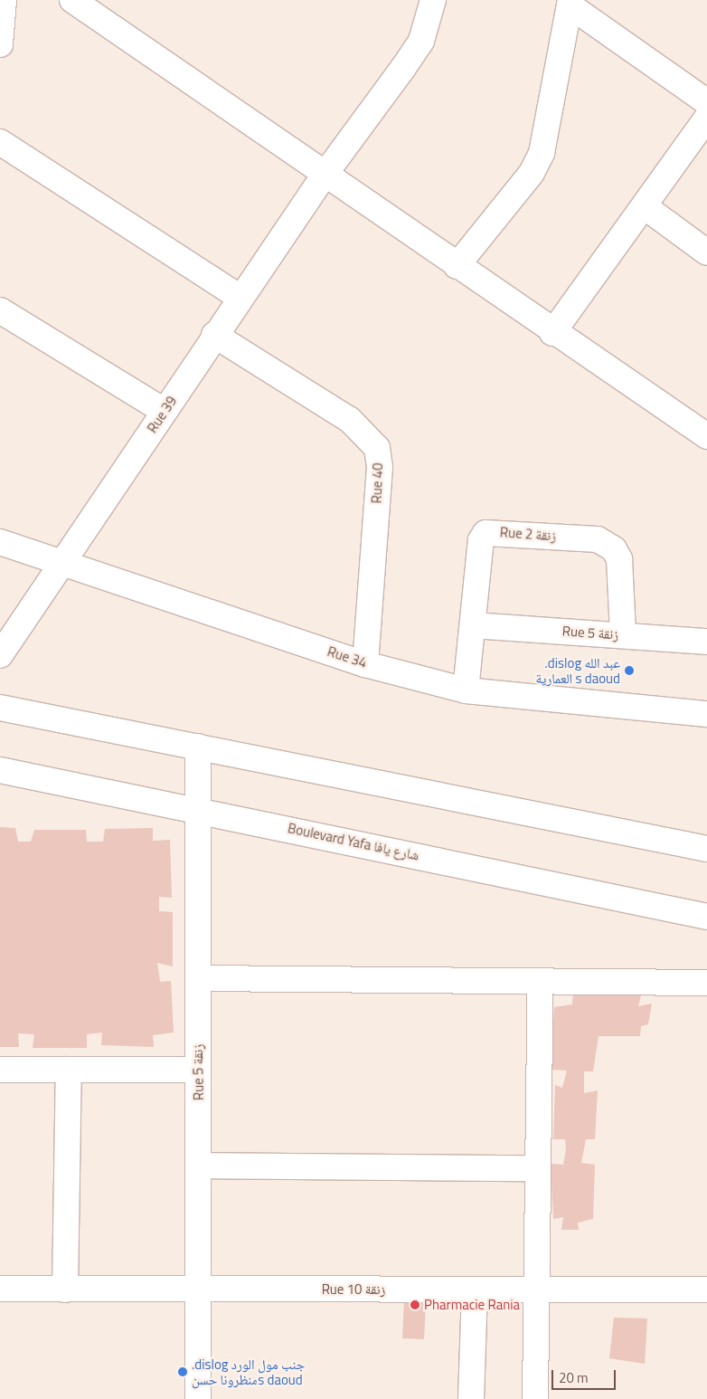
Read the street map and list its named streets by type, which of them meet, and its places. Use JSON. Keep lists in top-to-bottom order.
{
  "streets": {
    "street": [
      "Rue 39",
      "Rue 40",
      "Rue 2 زنقة",
      "Rue 5 زنقة",
      "Rue 34",
      "Boulevard Yafa شارع يافا",
      "Rue 10 زنقة"
    ]
  },
  "crossings": [
    ["Rue 39", "Rue 40"],
    ["Rue 39", "Rue 34"],
    ["Rue 40", "Rue 34"],
    ["Rue 2 زنقة", "Rue 5 زنقة"],
    ["Rue 2 زنقة", "Rue 34"],
    ["Rue 5 زنقة", "Boulevard Yafa شارع يافا"],
    ["Rue 5 زنقة", "Rue 10 زنقة"]
  ],
  "places": [".dislog عبد الله العمارية s daoud", "Pharmacie Rania", ".dislog جنب مول الورد منظرونا حسنs daoud"],
  "scale_bar": "20 m"
}
